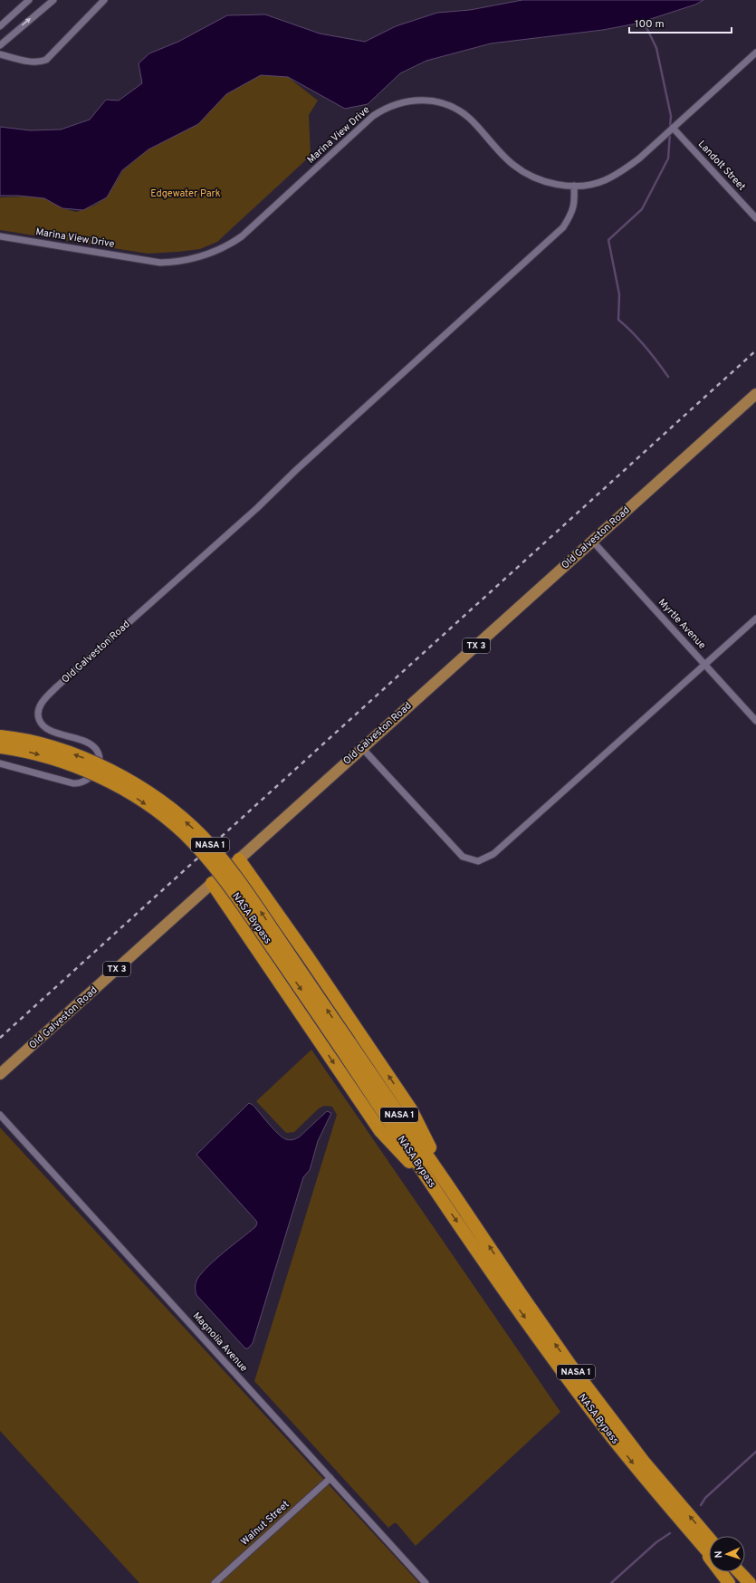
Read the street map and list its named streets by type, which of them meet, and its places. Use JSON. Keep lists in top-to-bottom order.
{
  "streets": {
    "highway": ["NASA 1", "NASA Bypass"],
    "main road": ["Old Galveston Road", "TX 3"],
    "street": [
      "Marina View Drive",
      "Landolt Street",
      "Myrtle Avenue",
      "Magnolia Avenue",
      "Walnut Street"
    ]
  },
  "crossings": [
    ["Marina View Drive", "Landolt Street"],
    ["Marina View Drive", "Old Galveston Road"],
    ["Old Galveston Road", "Myrtle Avenue"],
    ["Magnolia Avenue", "Walnut Street"]
  ],
  "parks": ["Edgewater Park"],
  "scale_bar": "100 m",
  "north": "left"
}
